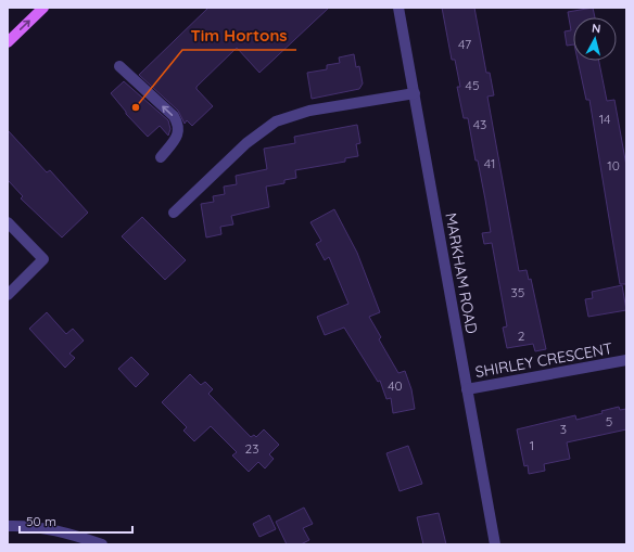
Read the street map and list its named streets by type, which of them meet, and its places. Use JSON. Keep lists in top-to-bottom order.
{
  "streets": {
    "street": ["MARKHAM ROAD", "SHIRLEY CRESCENT"]
  },
  "crossings": [
    ["MARKHAM ROAD", "SHIRLEY CRESCENT"]
  ],
  "places": ["Tim Hortons"],
  "house_numbers": [
    "47",
    "45",
    "14",
    "43",
    "41",
    "10",
    "35",
    "2",
    "40",
    "5",
    "3",
    "1",
    "23"
  ],
  "scale_bar": "50 m",
  "north": "top"
}
